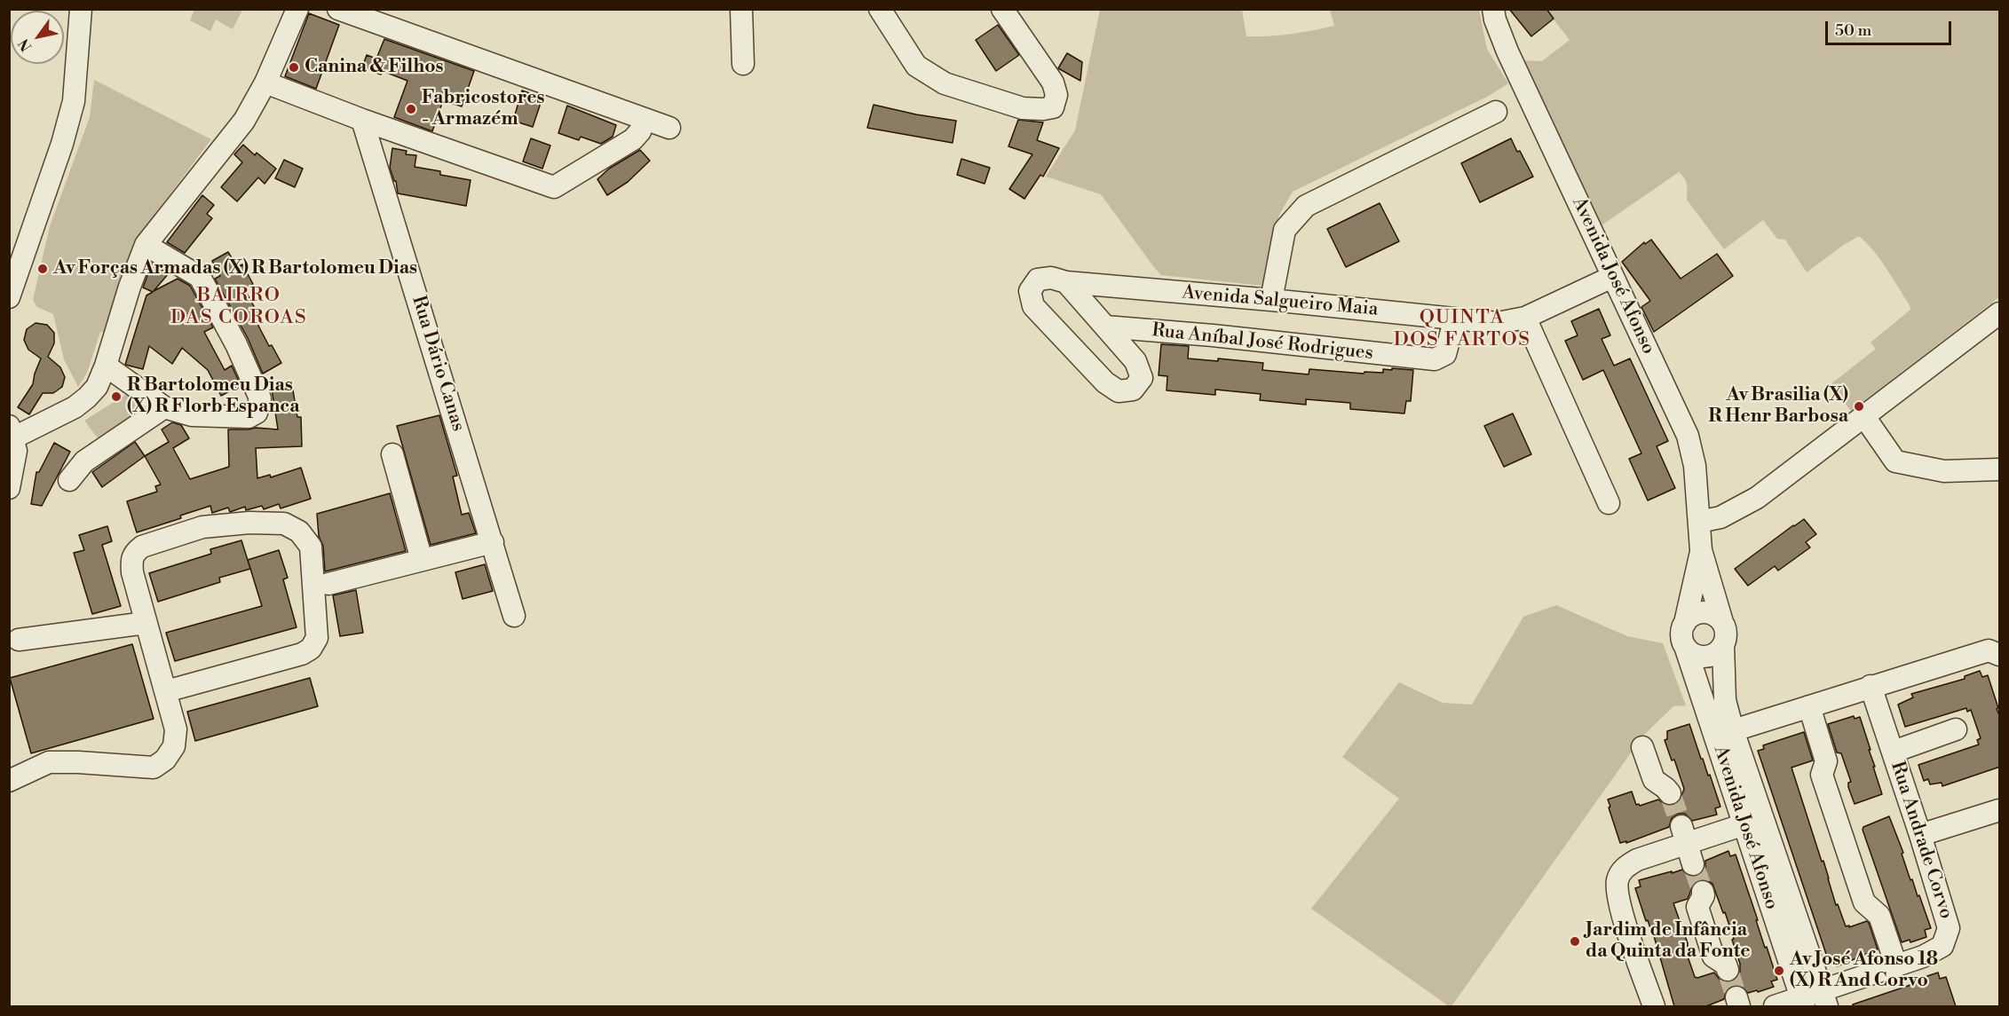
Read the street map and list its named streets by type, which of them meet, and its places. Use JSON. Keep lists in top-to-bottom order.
{
  "streets": {
    "street": [
      "Avenida José Afonso",
      "Avenida Salgueiro Maia",
      "Rua Aníbal José Rodrigues",
      "Rua Dário Canas",
      "Rua Andrade Corvo"
    ]
  },
  "crossings": [
    ["Avenida José Afonso", "Avenida Salgueiro Maia"],
    ["Avenida José Afonso", "Rua Andrade Corvo"],
    ["Avenida Salgueiro Maia", "Rua Aníbal José Rodrigues"]
  ],
  "districts": ["BAIRRO DAS COROAS", "QUINTA DOS FARTOS"],
  "places": [
    "Canina & Filhos",
    "Fabricostores - Armazém",
    "Av Forças Armadas (X) R Bartolomeu Dias",
    "R Bartolomeu Dias (X) R Florb Espanca",
    "Av Brasilia (X) R Henr Barbosa",
    "Jardim de Infância da Quinta da Fonte",
    "Av José Afonso 18 (X) R And Corvo"
  ],
  "scale_bar": "50 m",
  "north": "bottom left"
}
